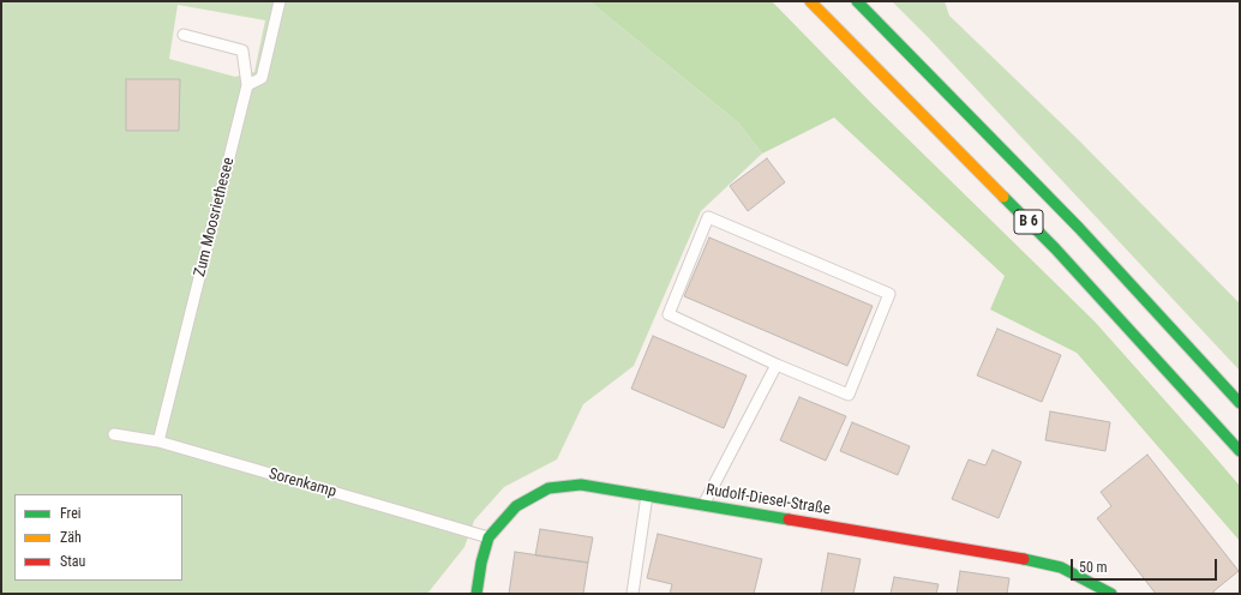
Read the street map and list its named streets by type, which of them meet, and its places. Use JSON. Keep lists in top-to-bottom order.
{
  "streets": {
    "main road": ["B 6", "Rudolf-Diesel-Straße"],
    "lane": ["Zum Moosriethesee", "Sorenkamp"]
  },
  "crossings": [
    ["Zum Moosriethesee", "Sorenkamp"],
    ["Sorenkamp", "Rudolf-Diesel-Straße"]
  ],
  "legend": ["Frei", "Zäh", "Stau"],
  "scale_bar": "50 m"
}
